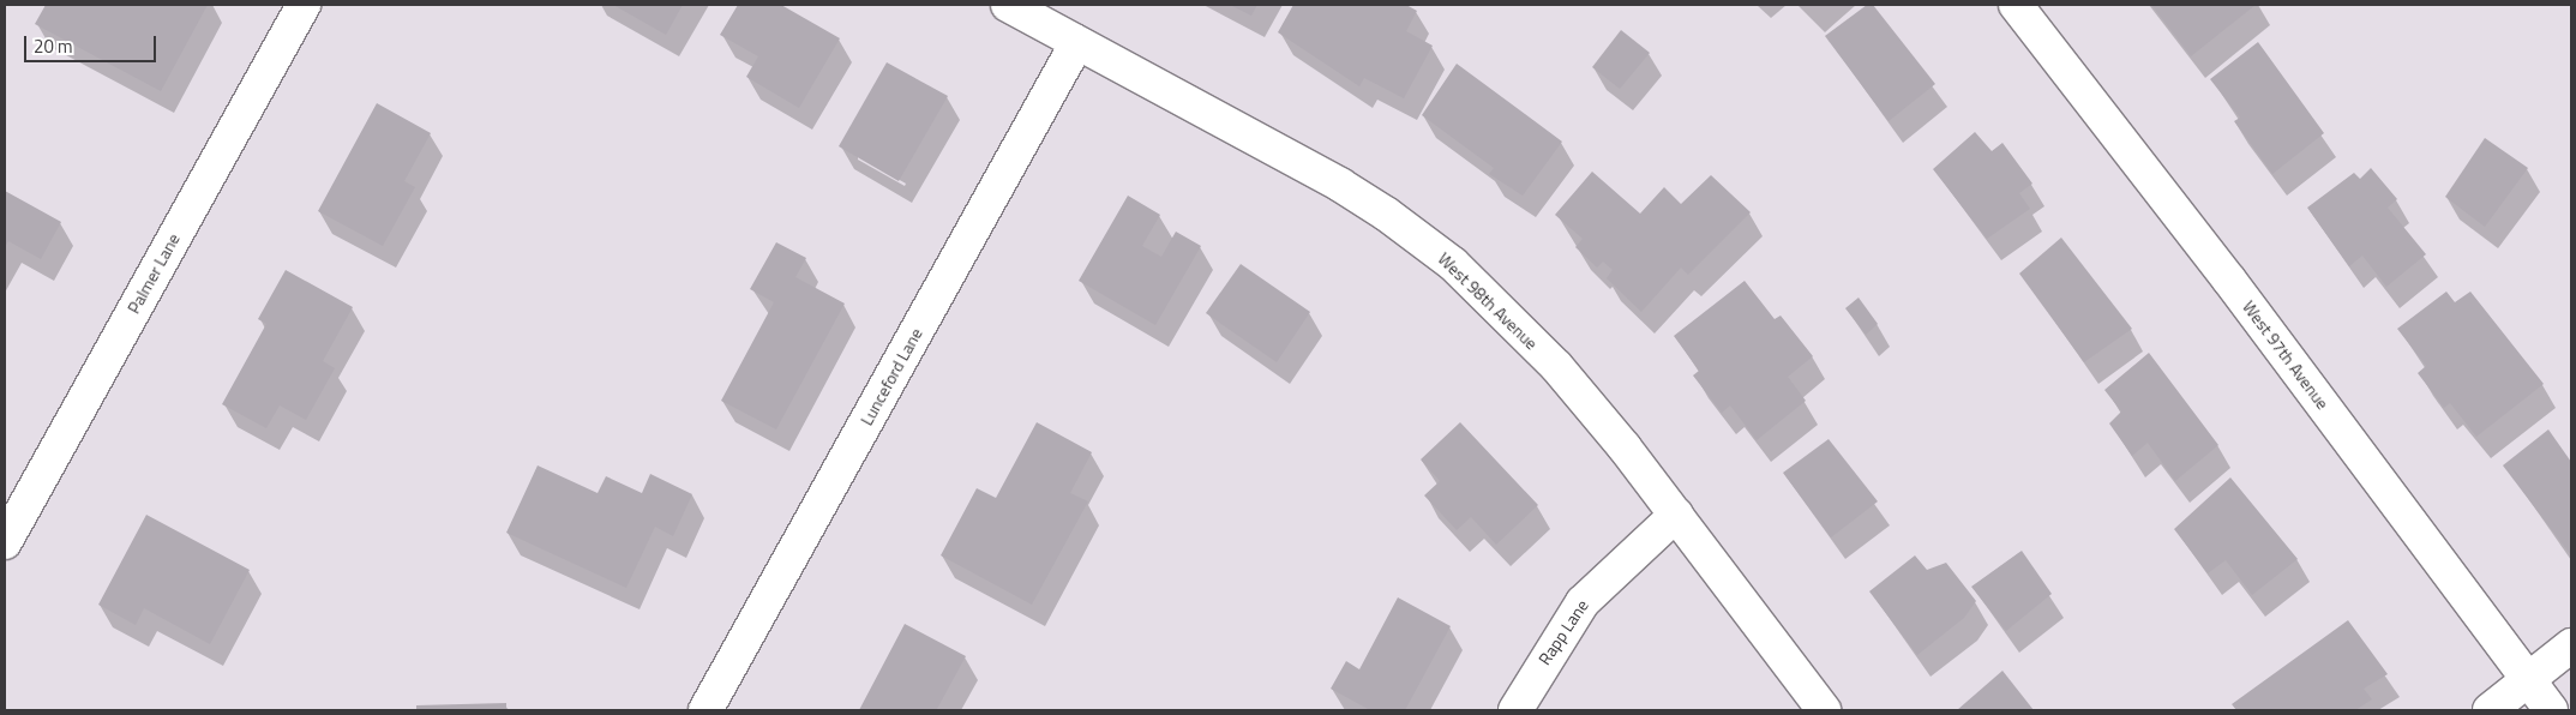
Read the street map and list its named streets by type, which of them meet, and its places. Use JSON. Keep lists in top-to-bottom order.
{
  "streets": {
    "street": [
      "Palmer Lane",
      "West 98th Avenue",
      "West 97th Avenue",
      "Lunceford Lane",
      "Rapp Lane"
    ]
  },
  "crossings": [
    ["West 98th Avenue", "Lunceford Lane"],
    ["West 98th Avenue", "Rapp Lane"]
  ],
  "scale_bar": "20 m"
}
